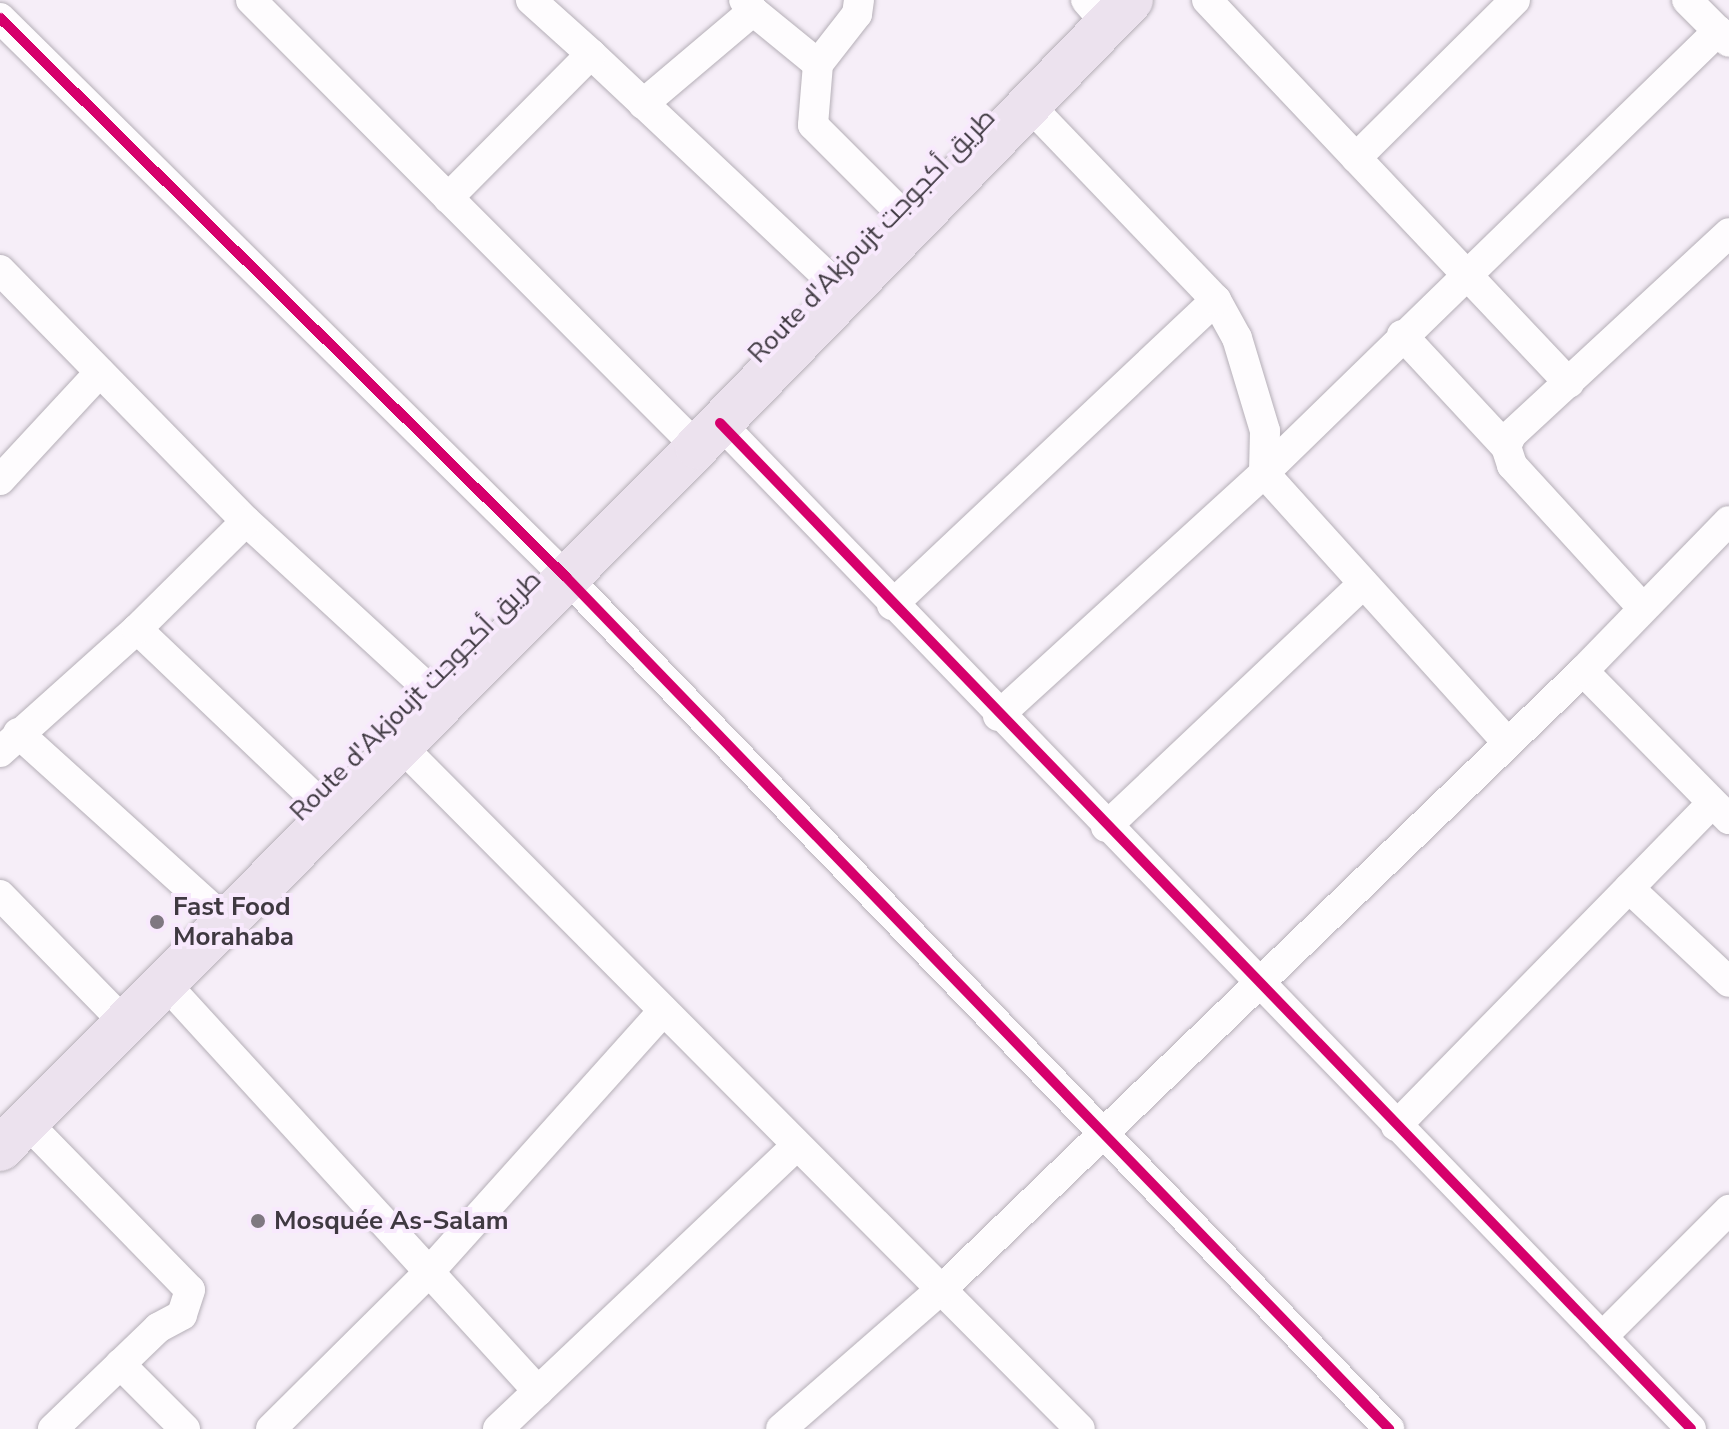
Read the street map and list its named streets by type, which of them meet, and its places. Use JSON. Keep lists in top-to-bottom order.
{
  "streets": {
    "highway": ["Route d'Akjoujt طريق أكجوجت"]
  },
  "places": ["Fast Food Morahaba", "Mosquée As-Salam"]
}
